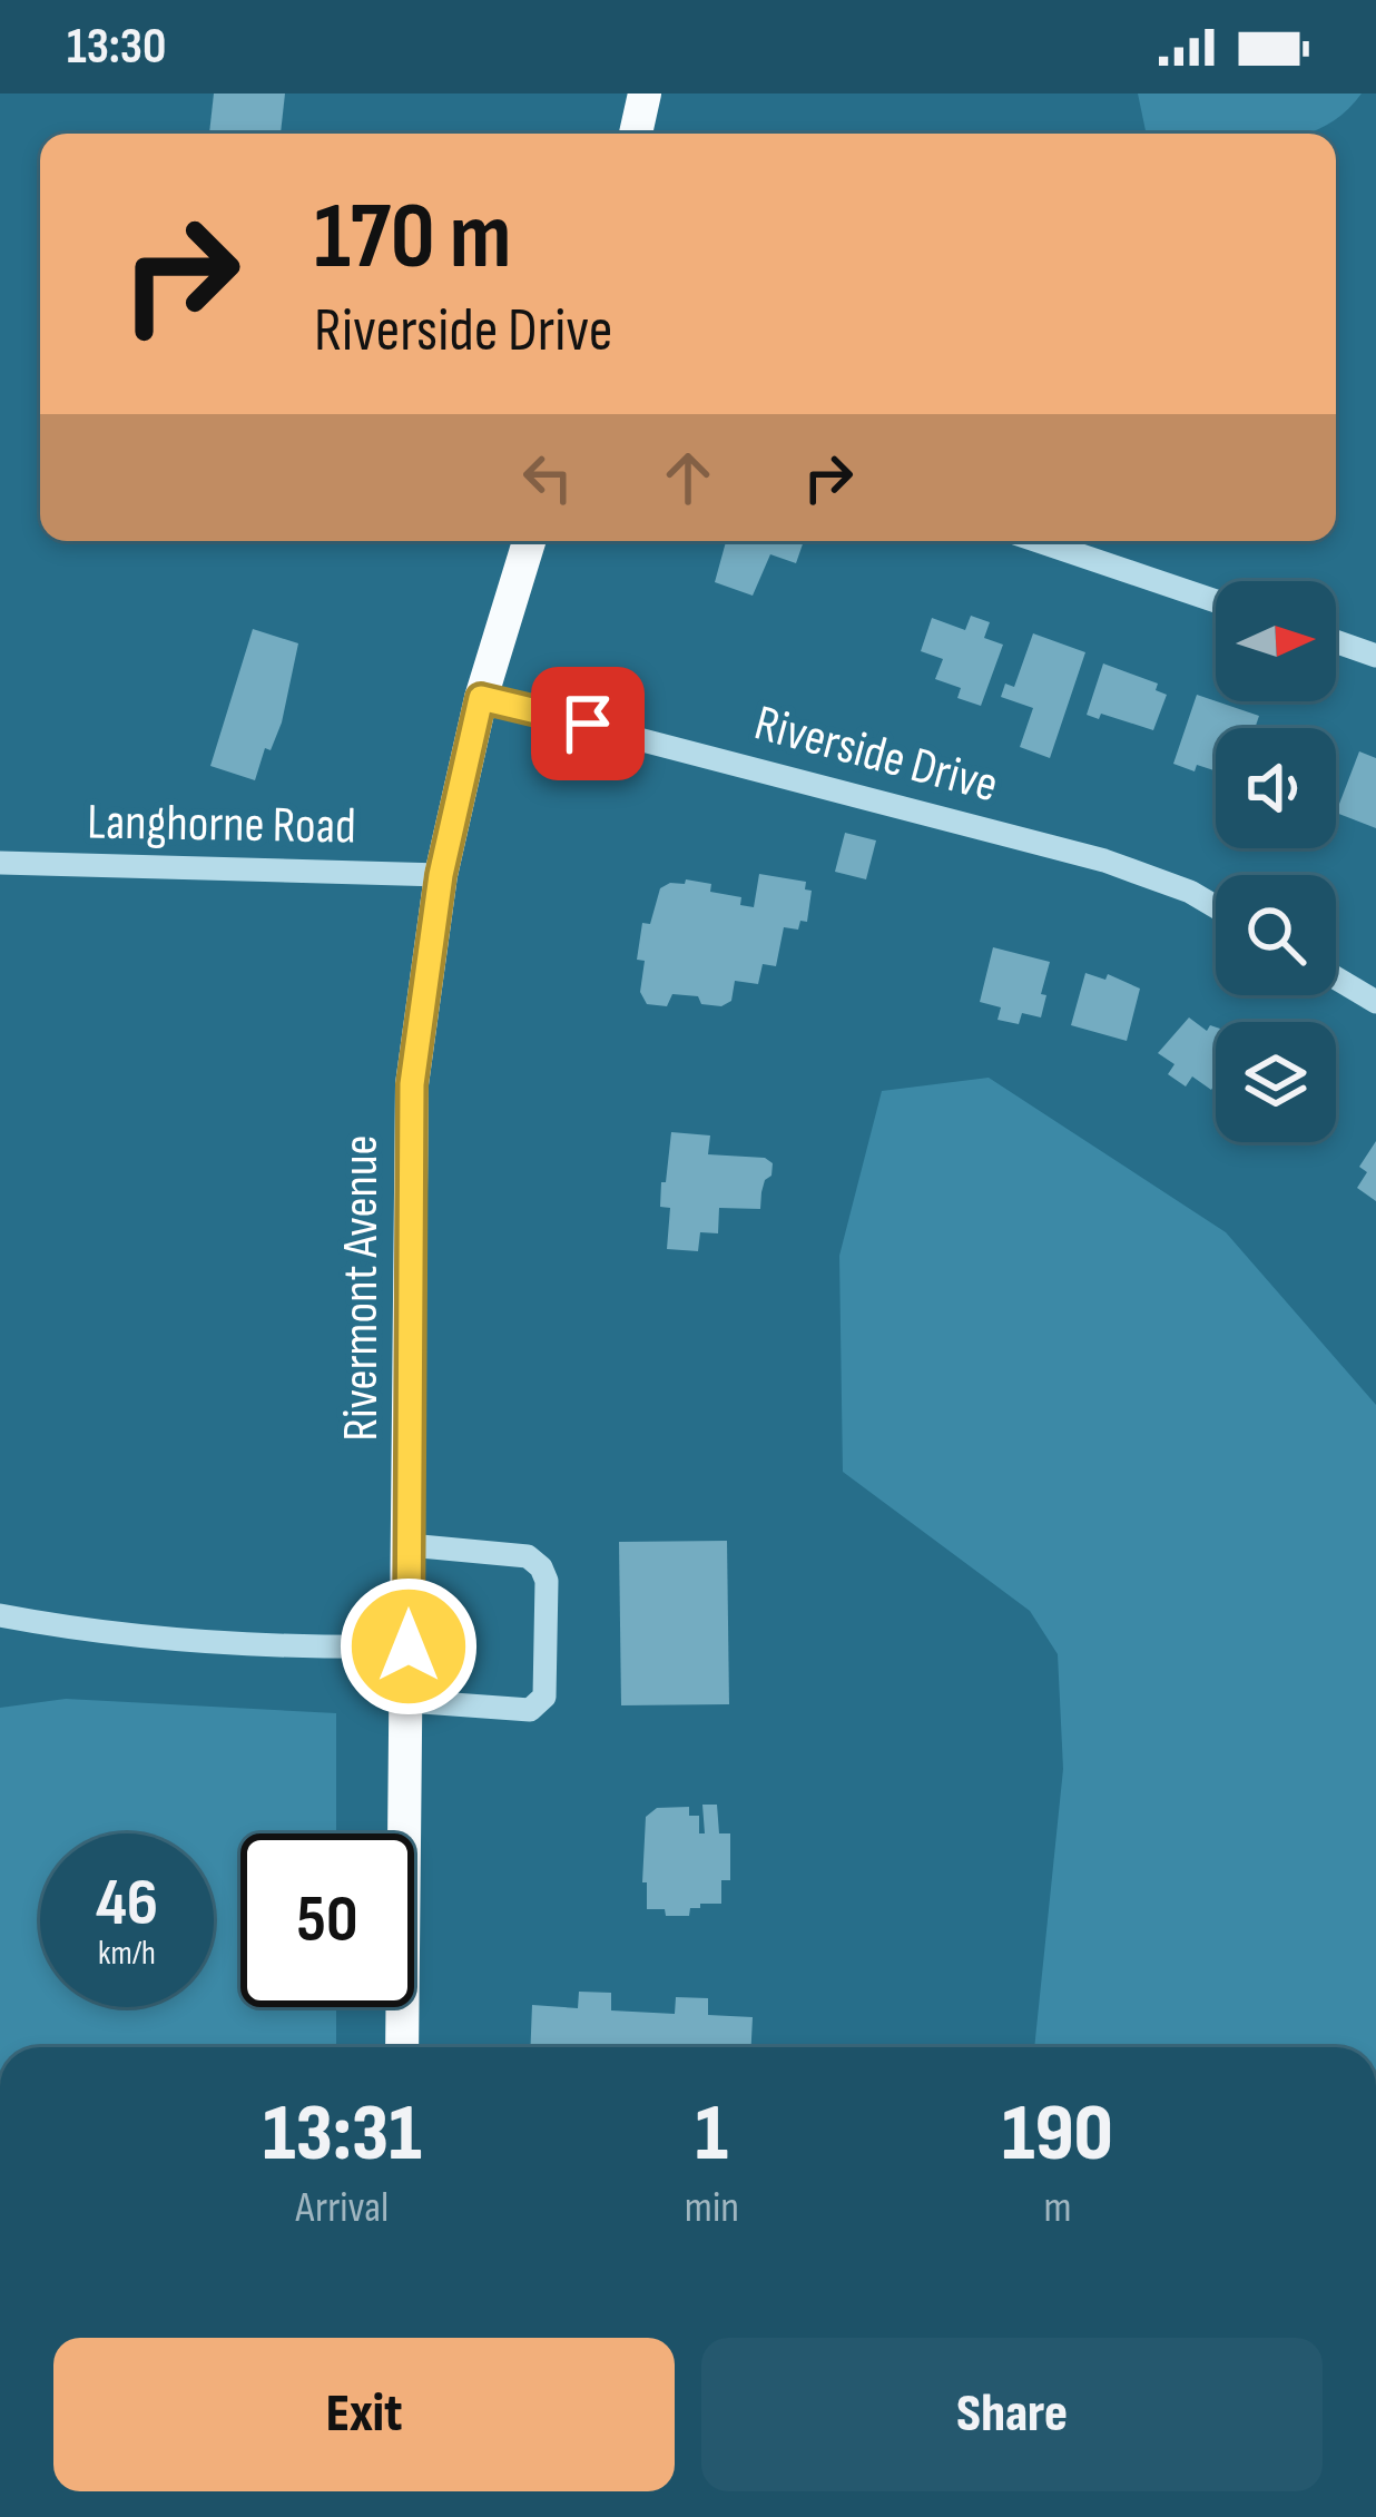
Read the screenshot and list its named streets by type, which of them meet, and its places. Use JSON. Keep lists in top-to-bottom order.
{
  "streets": {
    "main road": ["Rivermont Avenue"],
    "street": ["Riverside Drive", "Langhorne Road"]
  },
  "crossings": [
    ["Riverside Drive", "Rivermont Avenue"],
    ["Langhorne Road", "Rivermont Avenue"]
  ],
  "north": "right",
  "page": {
    "status": "13:30",
    "turn": ["170 m", "Riverside Drive"],
    "speed": "46 km/h",
    "limit": "50",
    "eta": [
      "13:31",
      "Arrival",
      "1",
      "min",
      "190",
      "m"
    ],
    "buttons": ["Exit", "Share"]
  }
}
